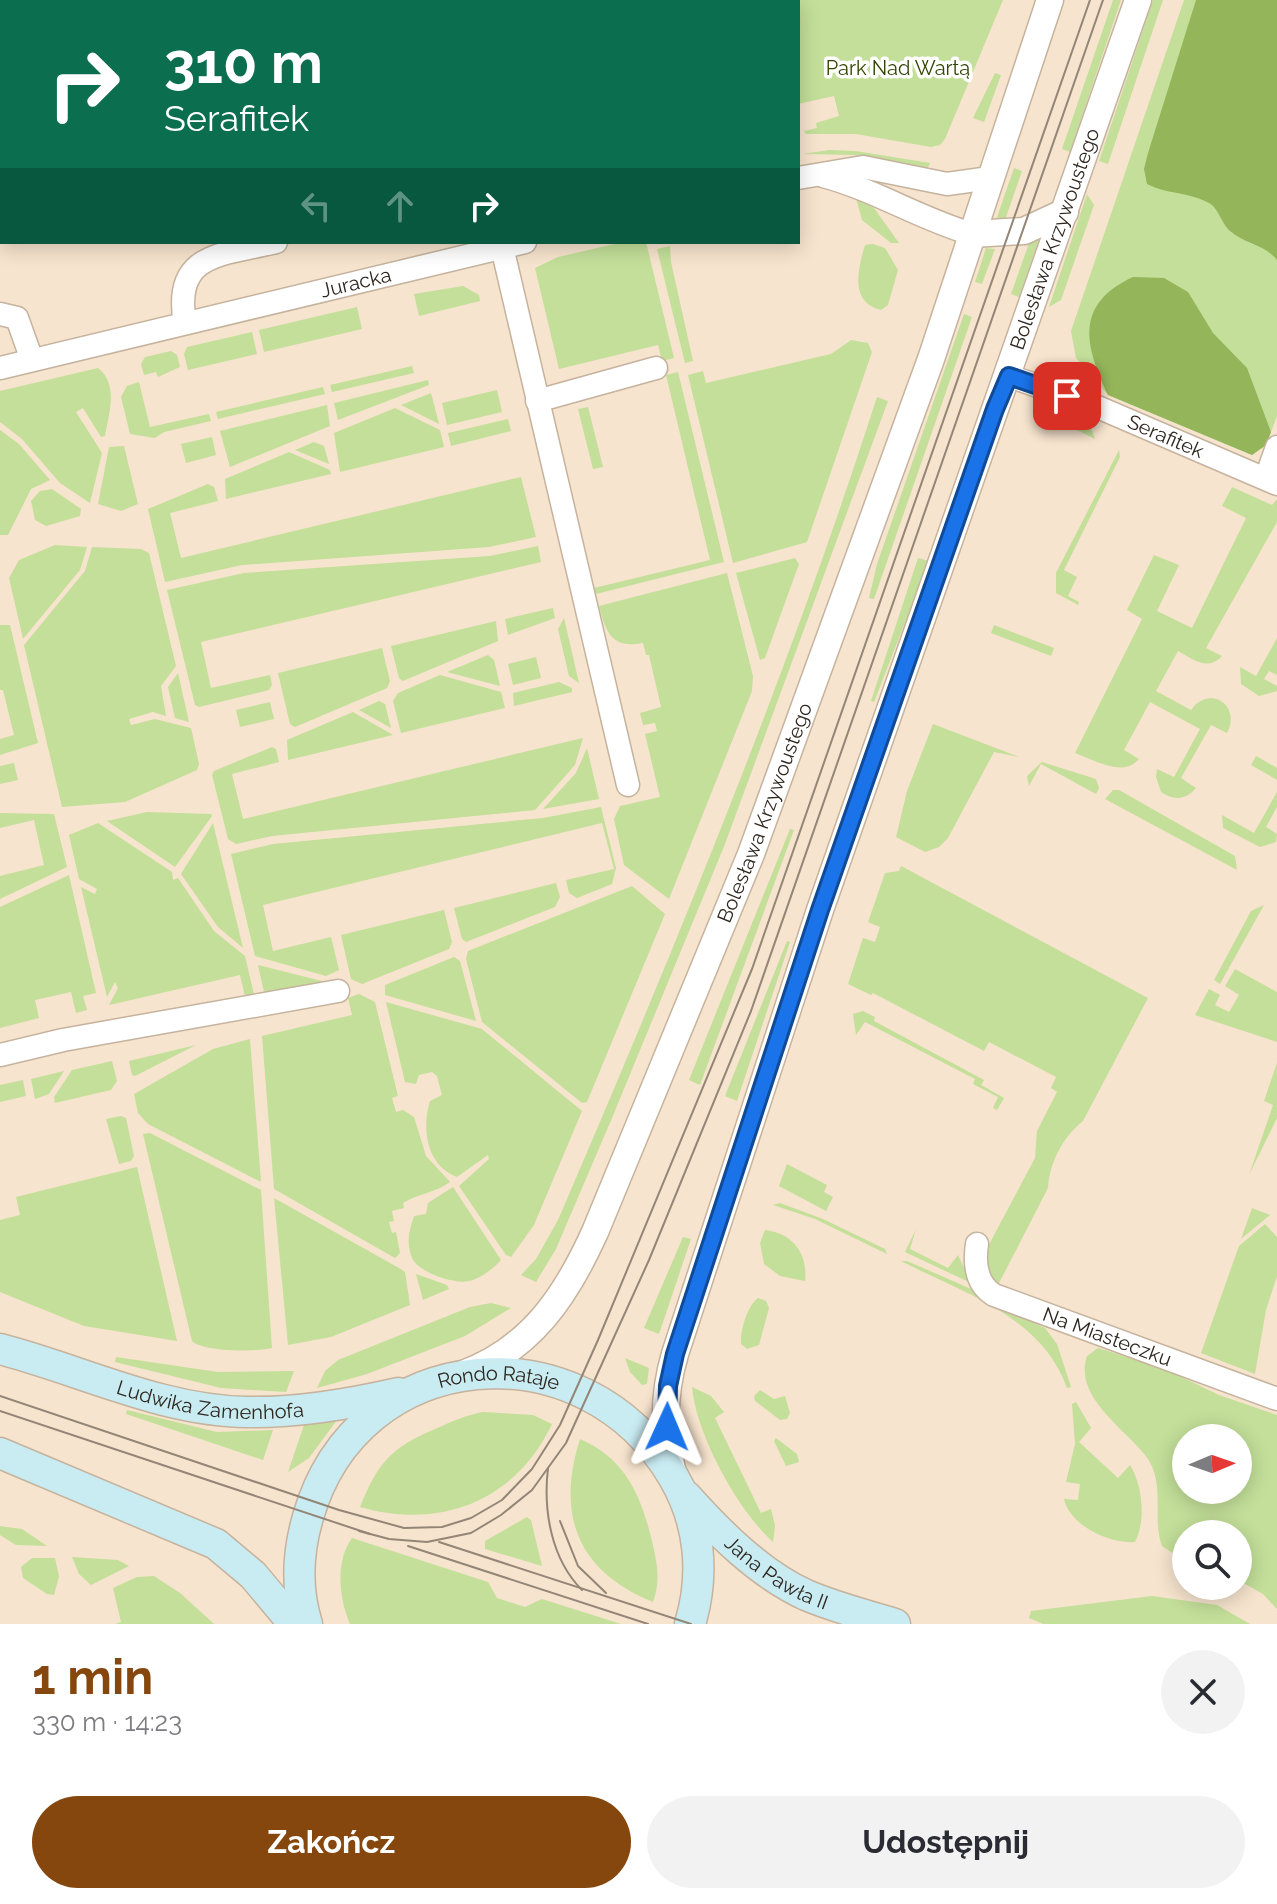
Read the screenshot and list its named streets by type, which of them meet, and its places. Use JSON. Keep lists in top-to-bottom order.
{
  "streets": {
    "main road": ["Rondo Rataje", "Ludwika Zamenhofa", "Jana Pawła II"],
    "street": [
      "Bolesława Krzywoustego",
      "Juracka",
      "Serafitek",
      "Na Miasteczku"
    ]
  },
  "crossings": [
    ["Bolesława Krzywoustego", "Serafitek"],
    ["Bolesława Krzywoustego", "Rondo Rataje"],
    ["Bolesława Krzywoustego", "Ludwika Zamenhofa"],
    ["Bolesława Krzywoustego", "Jana Pawła II"],
    ["Rondo Rataje", "Ludwika Zamenhofa"],
    ["Rondo Rataje", "Jana Pawła II"]
  ],
  "parks": ["Park Nad Wartą"],
  "north": "right",
  "page": {
    "turn": ["310 m", "Serafitek"],
    "heading": ["1 min", "330 m · 14:23"],
    "buttons": ["Zakończ", "Udostępnij"]
  }
}
